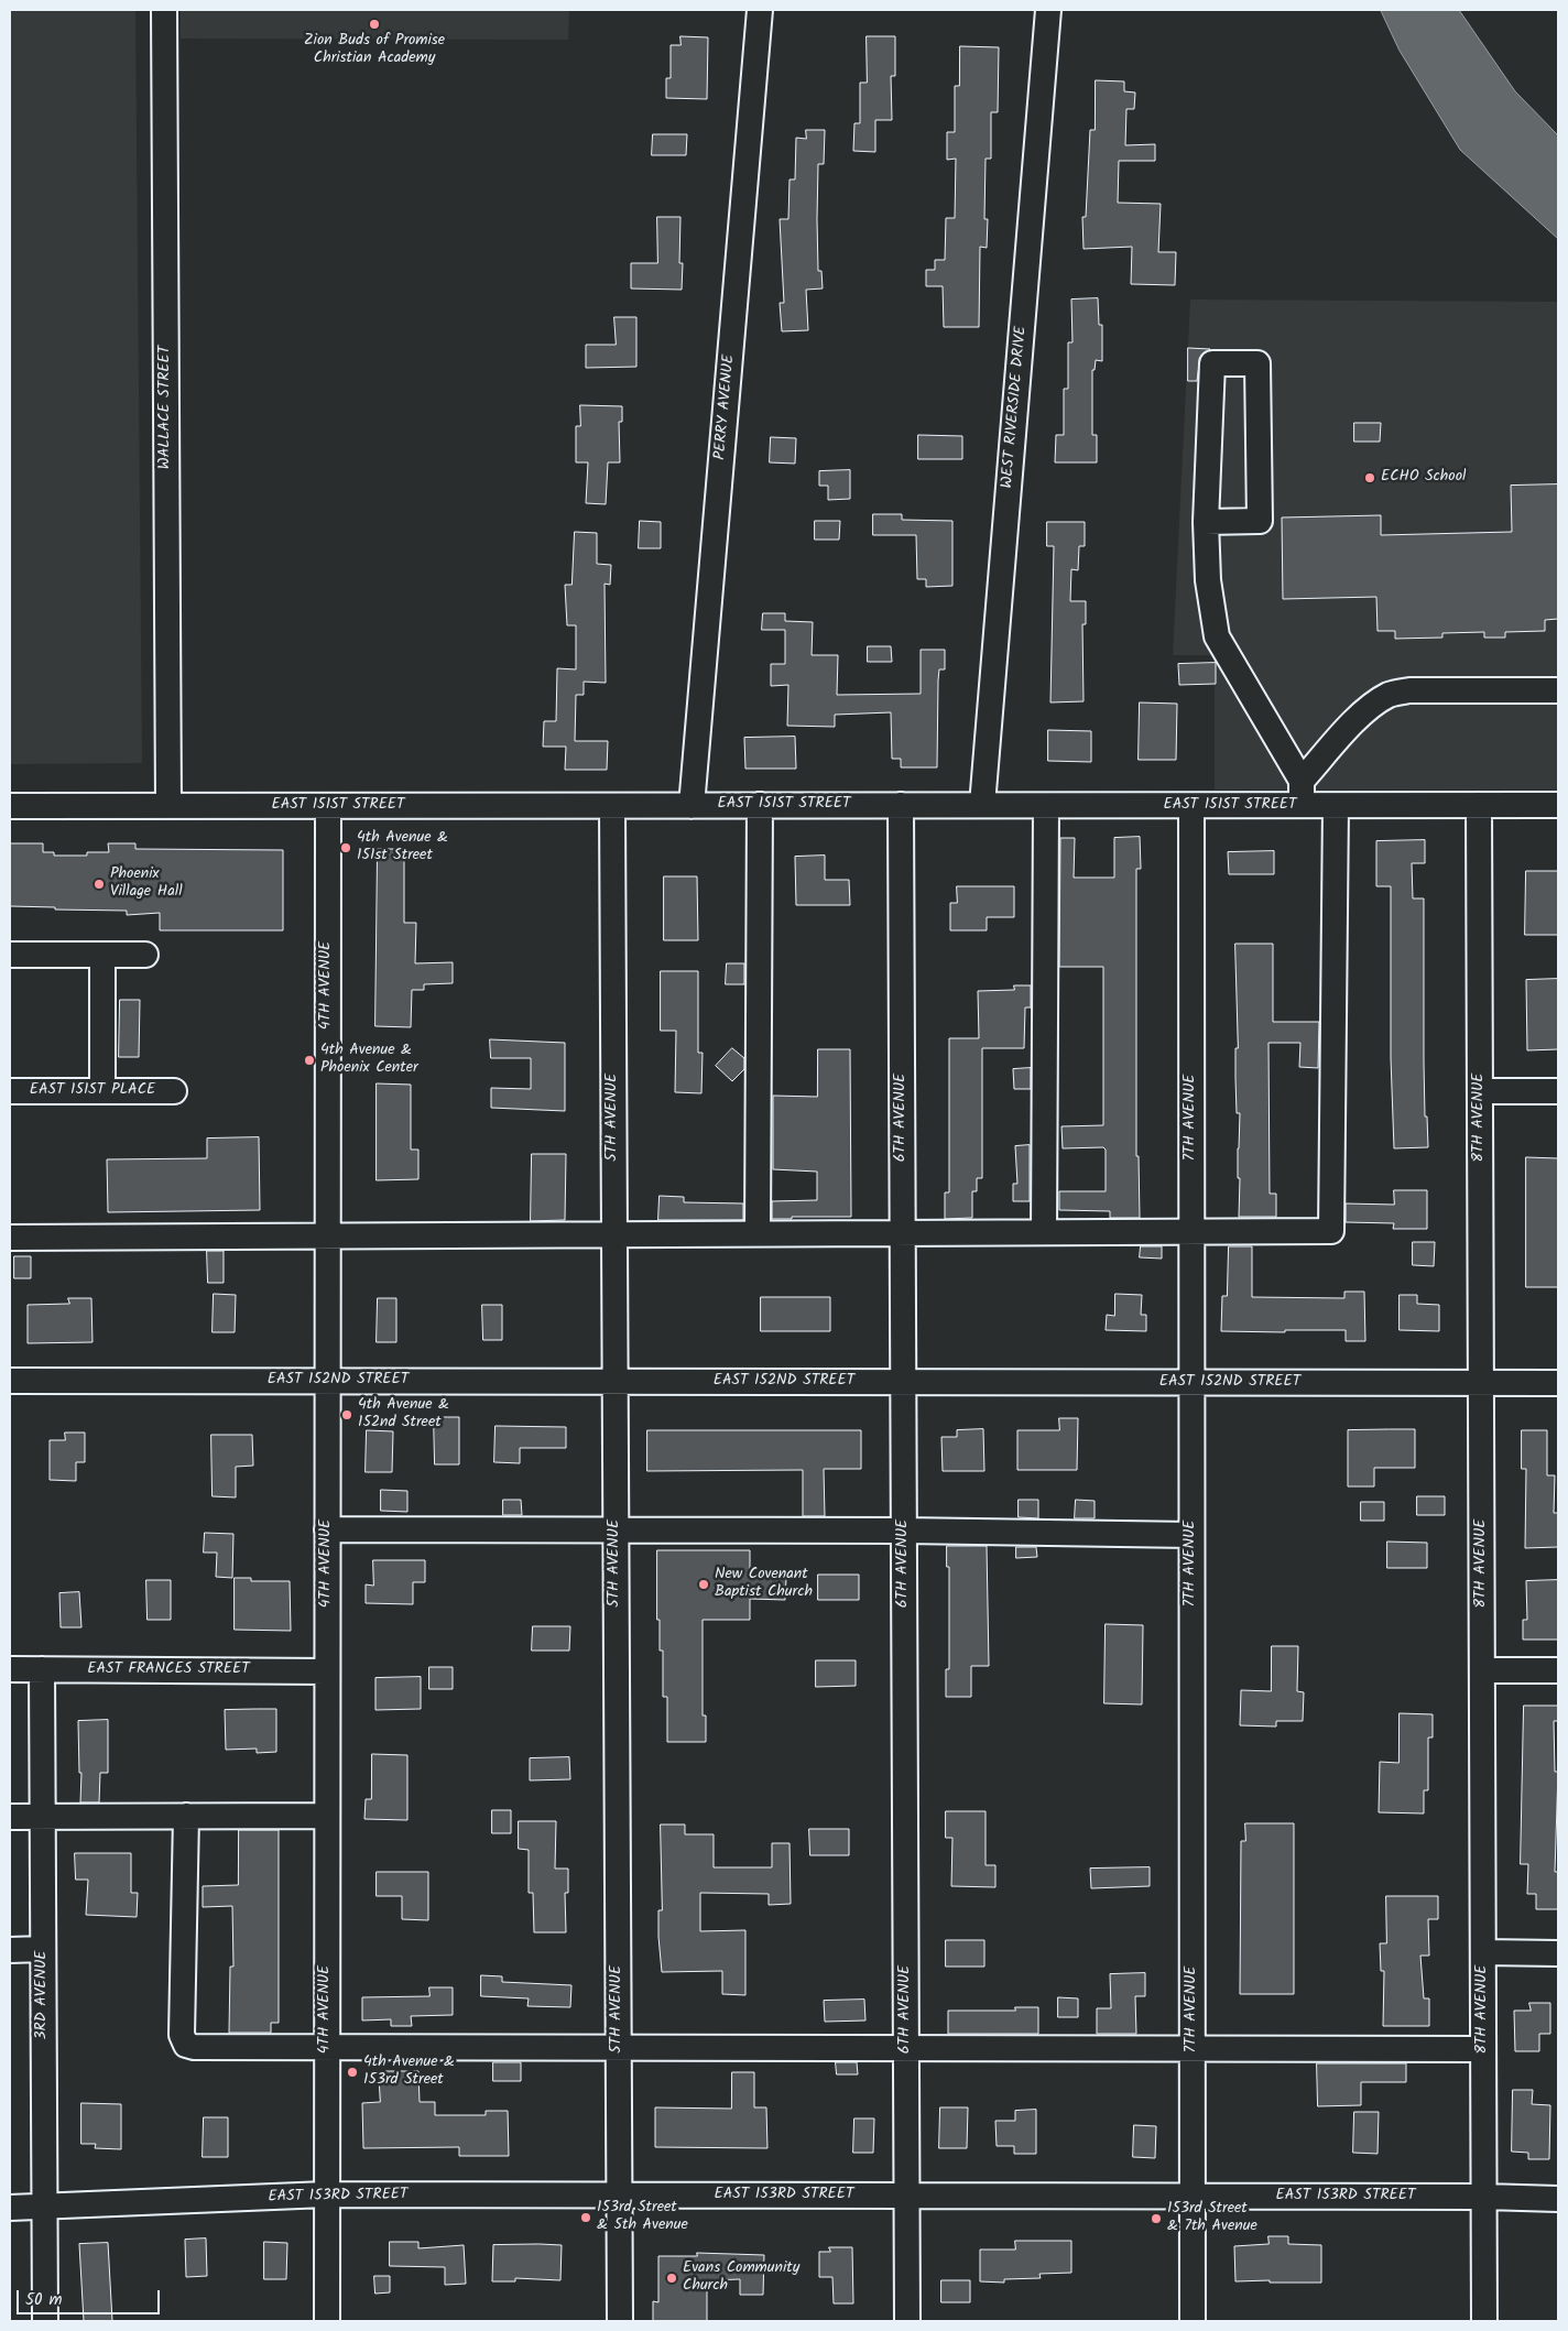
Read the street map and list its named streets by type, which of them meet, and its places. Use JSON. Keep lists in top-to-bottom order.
{
  "streets": {
    "street": [
      "WALLACE STREET",
      "PERRY AVENUE",
      "WEST RIVERSIDE DRIVE",
      "EAST 151ST STREET",
      "4TH AVENUE",
      "EAST 151ST PLACE",
      "5TH AVENUE",
      "6TH AVENUE",
      "7TH AVENUE",
      "8TH AVENUE",
      "EAST 152ND STREET",
      "EAST FRANCES STREET",
      "3RD AVENUE",
      "EAST 153RD STREET"
    ]
  },
  "crossings": [
    ["WALLACE STREET", "EAST 151ST STREET"],
    ["PERRY AVENUE", "EAST 151ST STREET"],
    ["WEST RIVERSIDE DRIVE", "EAST 151ST STREET"],
    ["EAST 151ST STREET", "4TH AVENUE"],
    ["EAST 151ST STREET", "5TH AVENUE"],
    ["EAST 151ST STREET", "6TH AVENUE"],
    ["EAST 151ST STREET", "7TH AVENUE"],
    ["EAST 151ST STREET", "8TH AVENUE"],
    ["4TH AVENUE", "EAST 152ND STREET"],
    ["4TH AVENUE", "EAST FRANCES STREET"],
    ["4TH AVENUE", "EAST 153RD STREET"],
    ["5TH AVENUE", "EAST 152ND STREET"],
    ["5TH AVENUE", "EAST 153RD STREET"],
    ["6TH AVENUE", "EAST 152ND STREET"],
    ["6TH AVENUE", "EAST 153RD STREET"],
    ["7TH AVENUE", "EAST 152ND STREET"],
    ["7TH AVENUE", "EAST 153RD STREET"],
    ["8TH AVENUE", "EAST 152ND STREET"],
    ["8TH AVENUE", "EAST 153RD STREET"],
    ["EAST FRANCES STREET", "3RD AVENUE"],
    ["3RD AVENUE", "EAST 153RD STREET"]
  ],
  "places": [
    "Zion Buds of Promise Christian Academy",
    "ECHO School",
    "4th Avenue & 151st Street",
    "Phoenix Village Hall",
    "4th Avenue & Phoenix Center",
    "4th Avenue & 152nd Street",
    "New Covenant Baptist Church",
    "4th Avenue & 153rd Street",
    "153rd Street & 5th Avenue",
    "153rd Street & 7th Avenue",
    "Evans Community Church"
  ],
  "scale_bar": "50 m"
}
